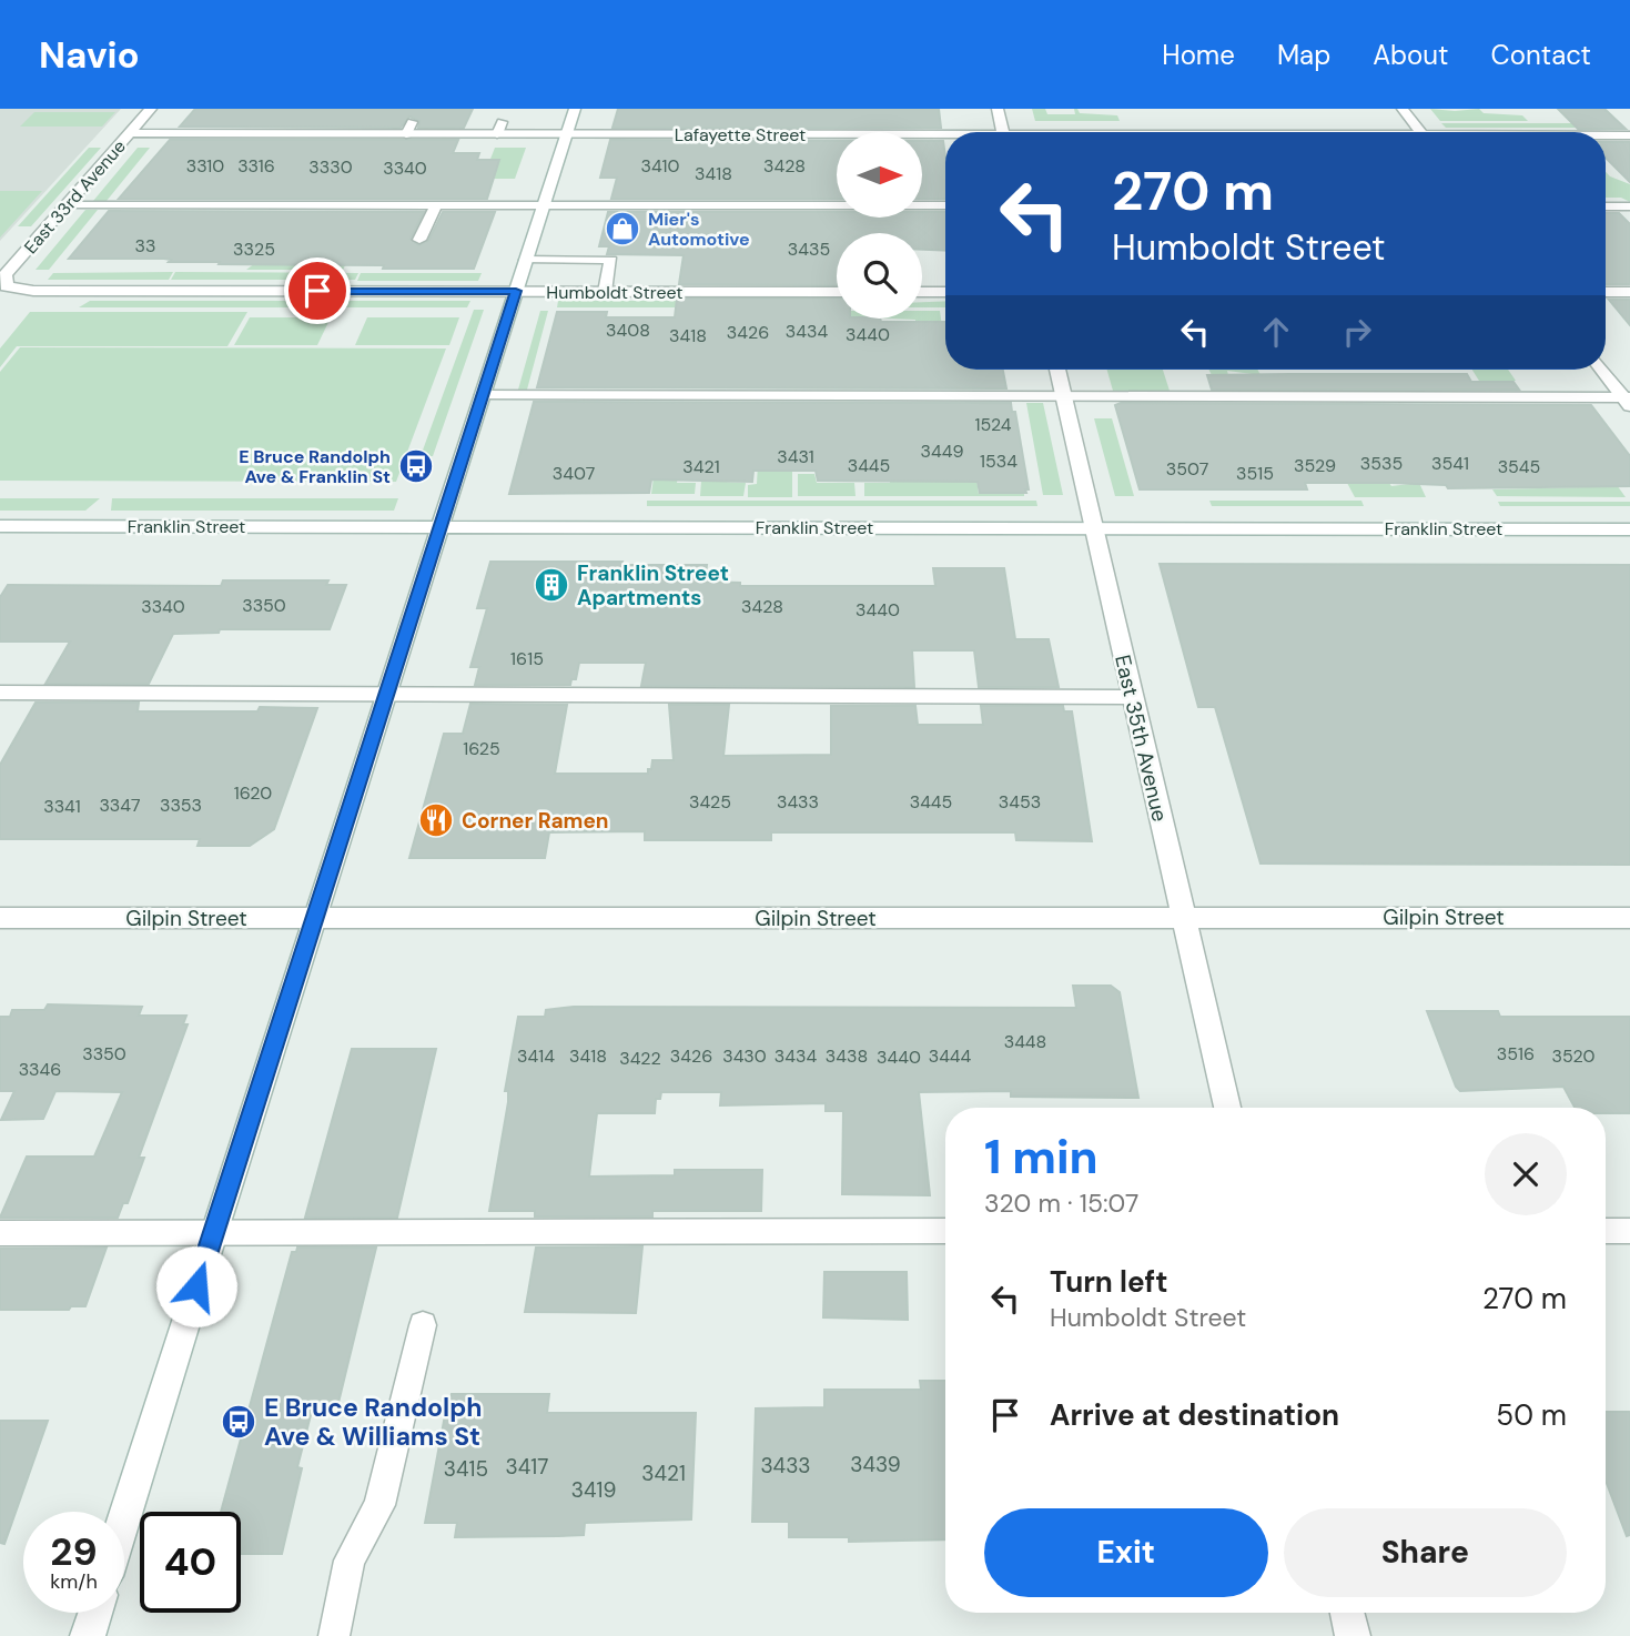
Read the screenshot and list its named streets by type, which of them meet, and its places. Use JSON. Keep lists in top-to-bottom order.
{
  "streets": {
    "street": [
      "Lafayette Street",
      "East 33rd Avenue",
      "Humboldt Street",
      "Franklin Street",
      "East 35th Avenue",
      "Gilpin Street"
    ]
  },
  "crossings": [
    ["Lafayette Street", "East 33rd Avenue"],
    ["East 33rd Avenue", "Humboldt Street"],
    ["Franklin Street", "East 35th Avenue"],
    ["East 35th Avenue", "Gilpin Street"]
  ],
  "places": {
    "shop": ["Mier's Automotive"],
    "bus stop": ["E Bruce Randolph Ave & Franklin St", "E Bruce Randolph Ave & Williams St"],
    "building": ["Franklin Street Apartments"],
    "restaurant": ["Corner Ramen"]
  },
  "house_numbers": [
    "3310",
    "3316",
    "3410",
    "3428",
    "3330",
    "3340",
    "3418",
    "33",
    "3325",
    "3435",
    "3408",
    "3434",
    "3426",
    "3440",
    "3418",
    "1524",
    "3449",
    "3431",
    "1534",
    "3535",
    "3541",
    "3445",
    "3529",
    "3421",
    "3545",
    "3507",
    "3407",
    "3515",
    "3350",
    "3340",
    "3428",
    "3440",
    "1615",
    "1625",
    "1620",
    "3425",
    "3433",
    "3445",
    "3453",
    "3347",
    "3353",
    "3341",
    "3448",
    "3350",
    "3516",
    "3414",
    "3418",
    "3426",
    "3430",
    "3434",
    "3438",
    "3444",
    "3520",
    "3440",
    "3422",
    "3346",
    "3439",
    "3433",
    "3417",
    "3415",
    "3421",
    "3419"
  ],
  "north": "right",
  "page": {
    "header": "Navio",
    "nav": [
      "Home",
      "Map",
      "About",
      "Contact"
    ],
    "turn": ["270 m", "Humboldt Street"],
    "heading": ["1 min", "320 m · 15:07"],
    "list": [
      {
        "name": "Turn left",
        "note": "Humboldt Street",
        "value": "270 m"
      },
      {
        "name": "Arrive at destination",
        "value": "50 m"
      }
    ],
    "buttons": ["Exit", "Share"],
    "speed": "29 km/h",
    "limit": "40"
  }
}
